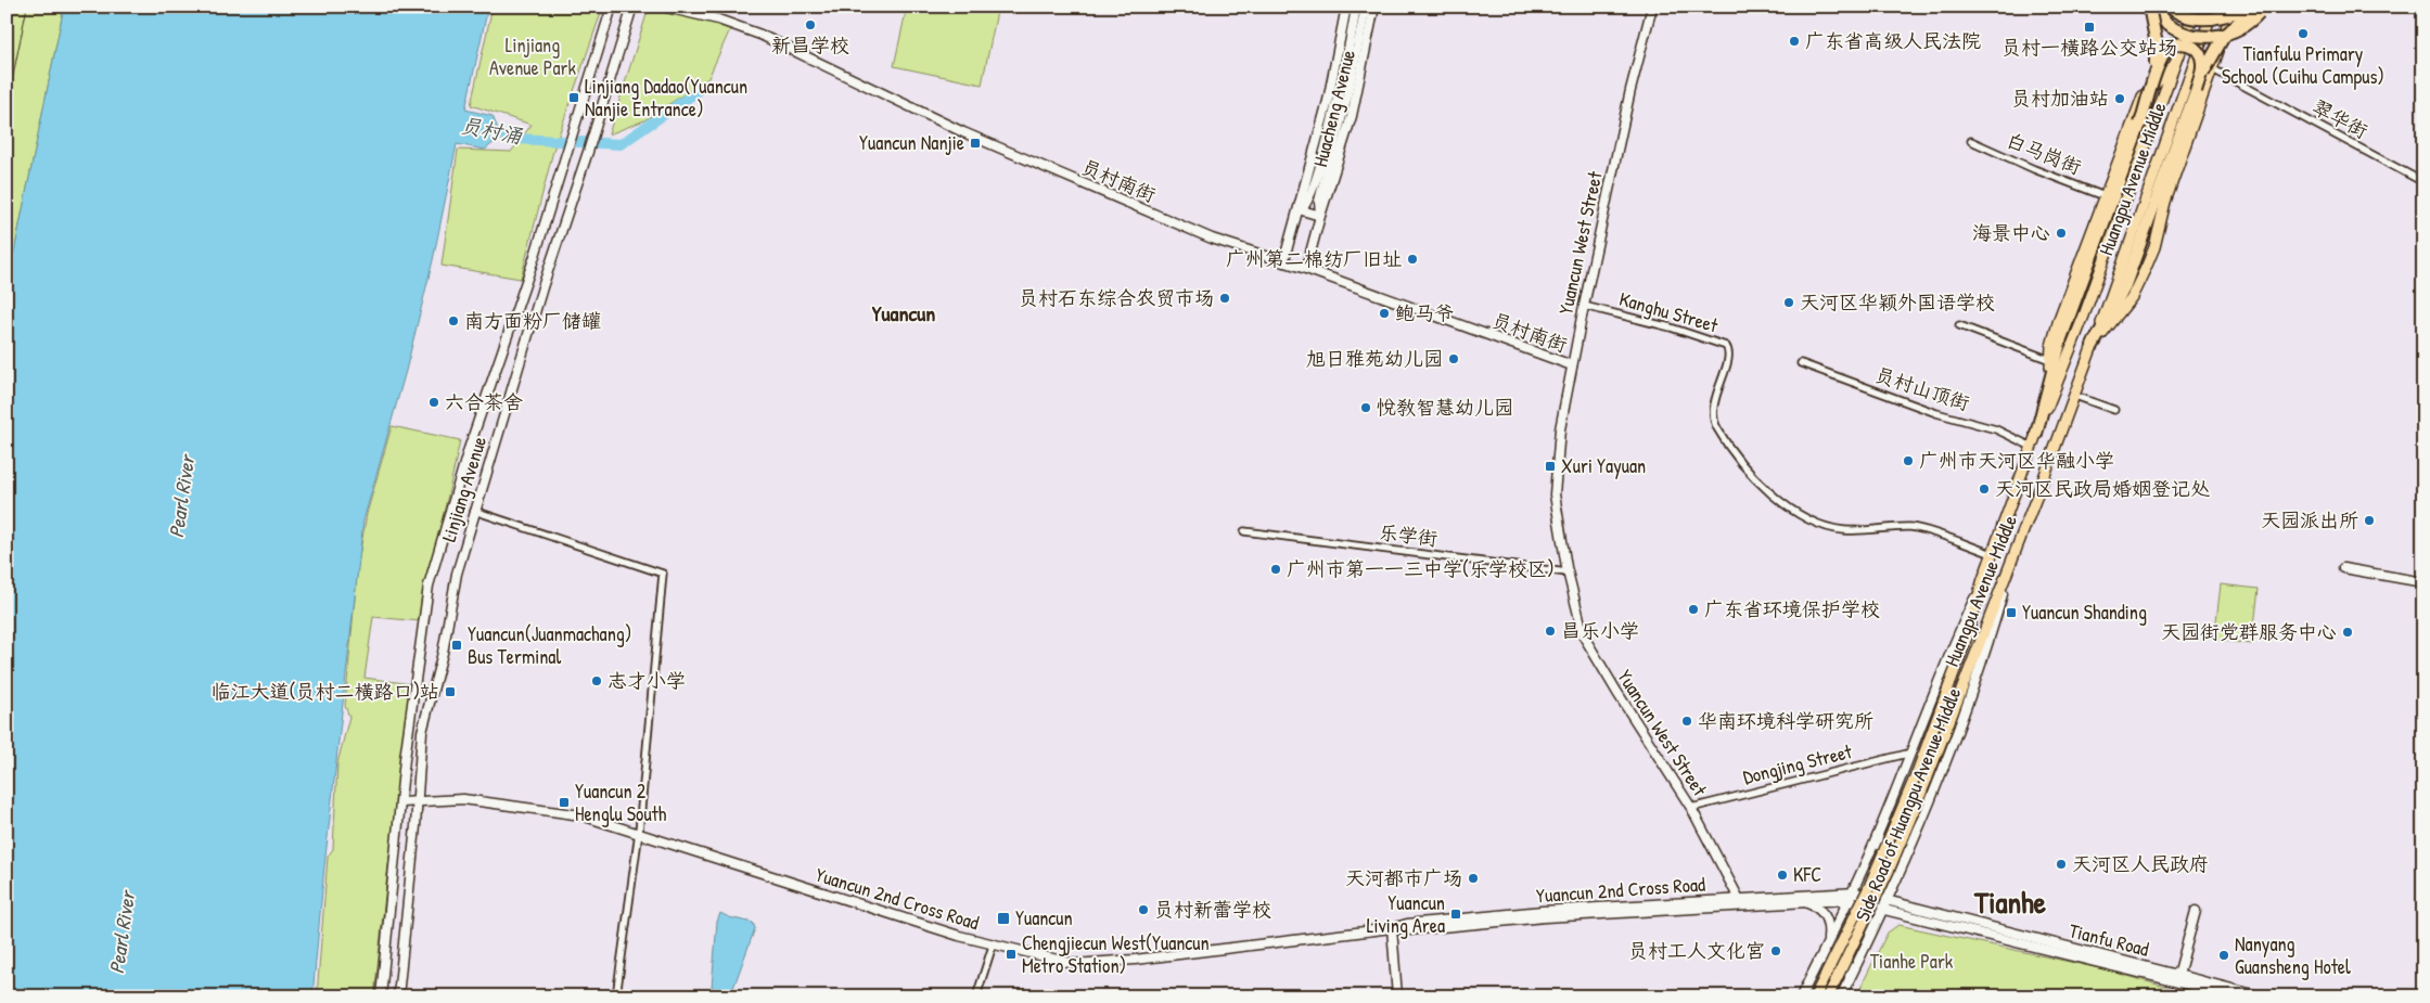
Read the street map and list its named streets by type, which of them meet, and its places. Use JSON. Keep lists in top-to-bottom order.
{
  "streets": {
    "main road": ["Huangpu Avenue Middle"],
    "street": [
      "Huacheng Avenue",
      "翠华街",
      "白马岗街",
      "员村南街",
      "Yuancun West Street",
      "Kanghu Street",
      "员村山顶街",
      "Linjiang Avenue",
      "乐学街",
      "Dongjing Street",
      "Side Road of Huangpu Avenue Middle",
      "Yuancun 2nd Cross Road",
      "Tianfu Road"
    ]
  },
  "crossings": [
    ["Huacheng Avenue", "员村南街"],
    ["Huangpu Avenue Middle", "Kanghu Street"],
    ["Huangpu Avenue Middle", "员村山顶街"],
    ["Huangpu Avenue Middle", "Side Road of Huangpu Avenue Middle"],
    ["员村南街", "Yuancun West Street"],
    ["Yuancun West Street", "Kanghu Street"],
    ["Yuancun West Street", "乐学街"],
    ["Yuancun West Street", "Dongjing Street"],
    ["Yuancun West Street", "Yuancun 2nd Cross Road"],
    ["Linjiang Avenue", "Yuancun 2nd Cross Road"],
    ["Dongjing Street", "Side Road of Huangpu Avenue Middle"],
    ["Side Road of Huangpu Avenue Middle", "Yuancun 2nd Cross Road"],
    ["Side Road of Huangpu Avenue Middle", "Tianfu Road"],
    ["Yuancun 2nd Cross Road", "Tianfu Road"]
  ],
  "districts": ["Yuancun", "Tianhe"],
  "water": ["员村涌", "Pearl River"],
  "parks": ["Linjiang Avenue Park", "Tianhe Park"],
  "places": {
    "other": [
      "新昌学校",
      "Tianfulu Primary School (Cuihu Campus)",
      "广东省高级人民法院",
      "员村加油站",
      "海景中心",
      "广州第二棉纺厂旧址",
      "员村石东综合农贸市场",
      "天河区华颖外国语学校",
      "鲍马爷",
      "南方面粉厂储罐",
      "旭日雅苑幼儿园",
      "六合茶舍",
      "悦教智慧幼儿园",
      "广州市天河区华融小学",
      "天河区民政局婚姻登记处",
      "天园派出所",
      "广州市第一一三中学(乐学校区)",
      "广东省环境保护学校",
      "昌乐小学",
      "天园街党群服务中心",
      "志才小学",
      "华南环境科学研究所",
      "天河区人民政府",
      "KFC",
      "天河都市广场",
      "员村新蕾学校",
      "员村工人文化宫",
      "Nanyang Guansheng Hotel"
    ],
    "transit": [
      "员村一横路公交站场",
      "Linjiang Dadao(Yuancun Nanjie Entrance)",
      "Yuancun Nanjie",
      "Xuri Yayuan",
      "Yuancun Shanding",
      "Yuancun(Juanmachang) Bus Terminal",
      "临江大道(员村二横路口)站",
      "Yuancun 2 Henglu South",
      "Yuancun Living Area",
      "Yuancun",
      "Chengjiecun West(Yuancun Metro Station)"
    ]
  }
}
